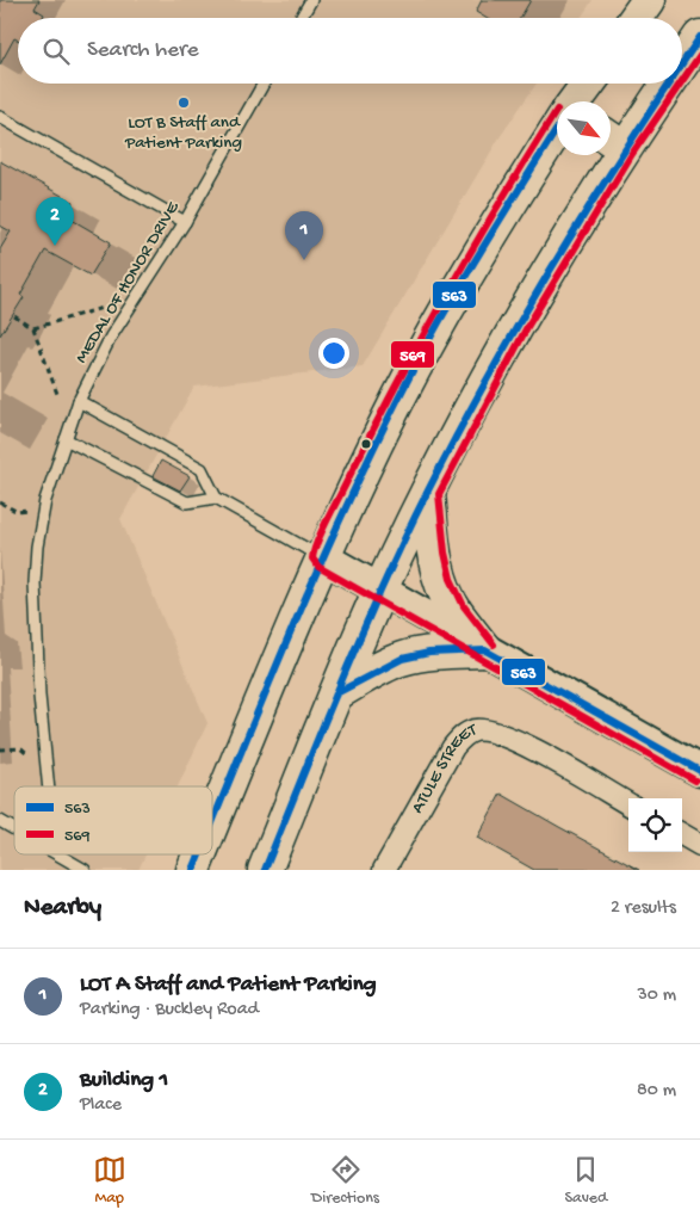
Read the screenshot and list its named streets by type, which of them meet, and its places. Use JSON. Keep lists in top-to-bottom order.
{
  "streets": {
    "street": ["ATULE STREET"],
    "lane": ["MEDAL OF HONOR DRIVE"]
  },
  "places": ["LOT B Staff and Patient Parking"],
  "lines": ["transit line 563", "transit line 569"],
  "legend": ["563", "569"],
  "north": "bottom right",
  "page": {
    "search": "Search here",
    "pins": ["2", "1"],
    "heading": ["Nearby", "2 results"],
    "list": [
      {
        "mark": "1",
        "name": "LOT A Staff and Patient Parking",
        "note": "Parking · Buckley Road",
        "value": "30 m"
      },
      {
        "mark": "2",
        "name": "Building 1",
        "note": "Place",
        "value": "80 m"
      }
    ],
    "nav": ["Map", "Directions", "Saved"]
  }
}
